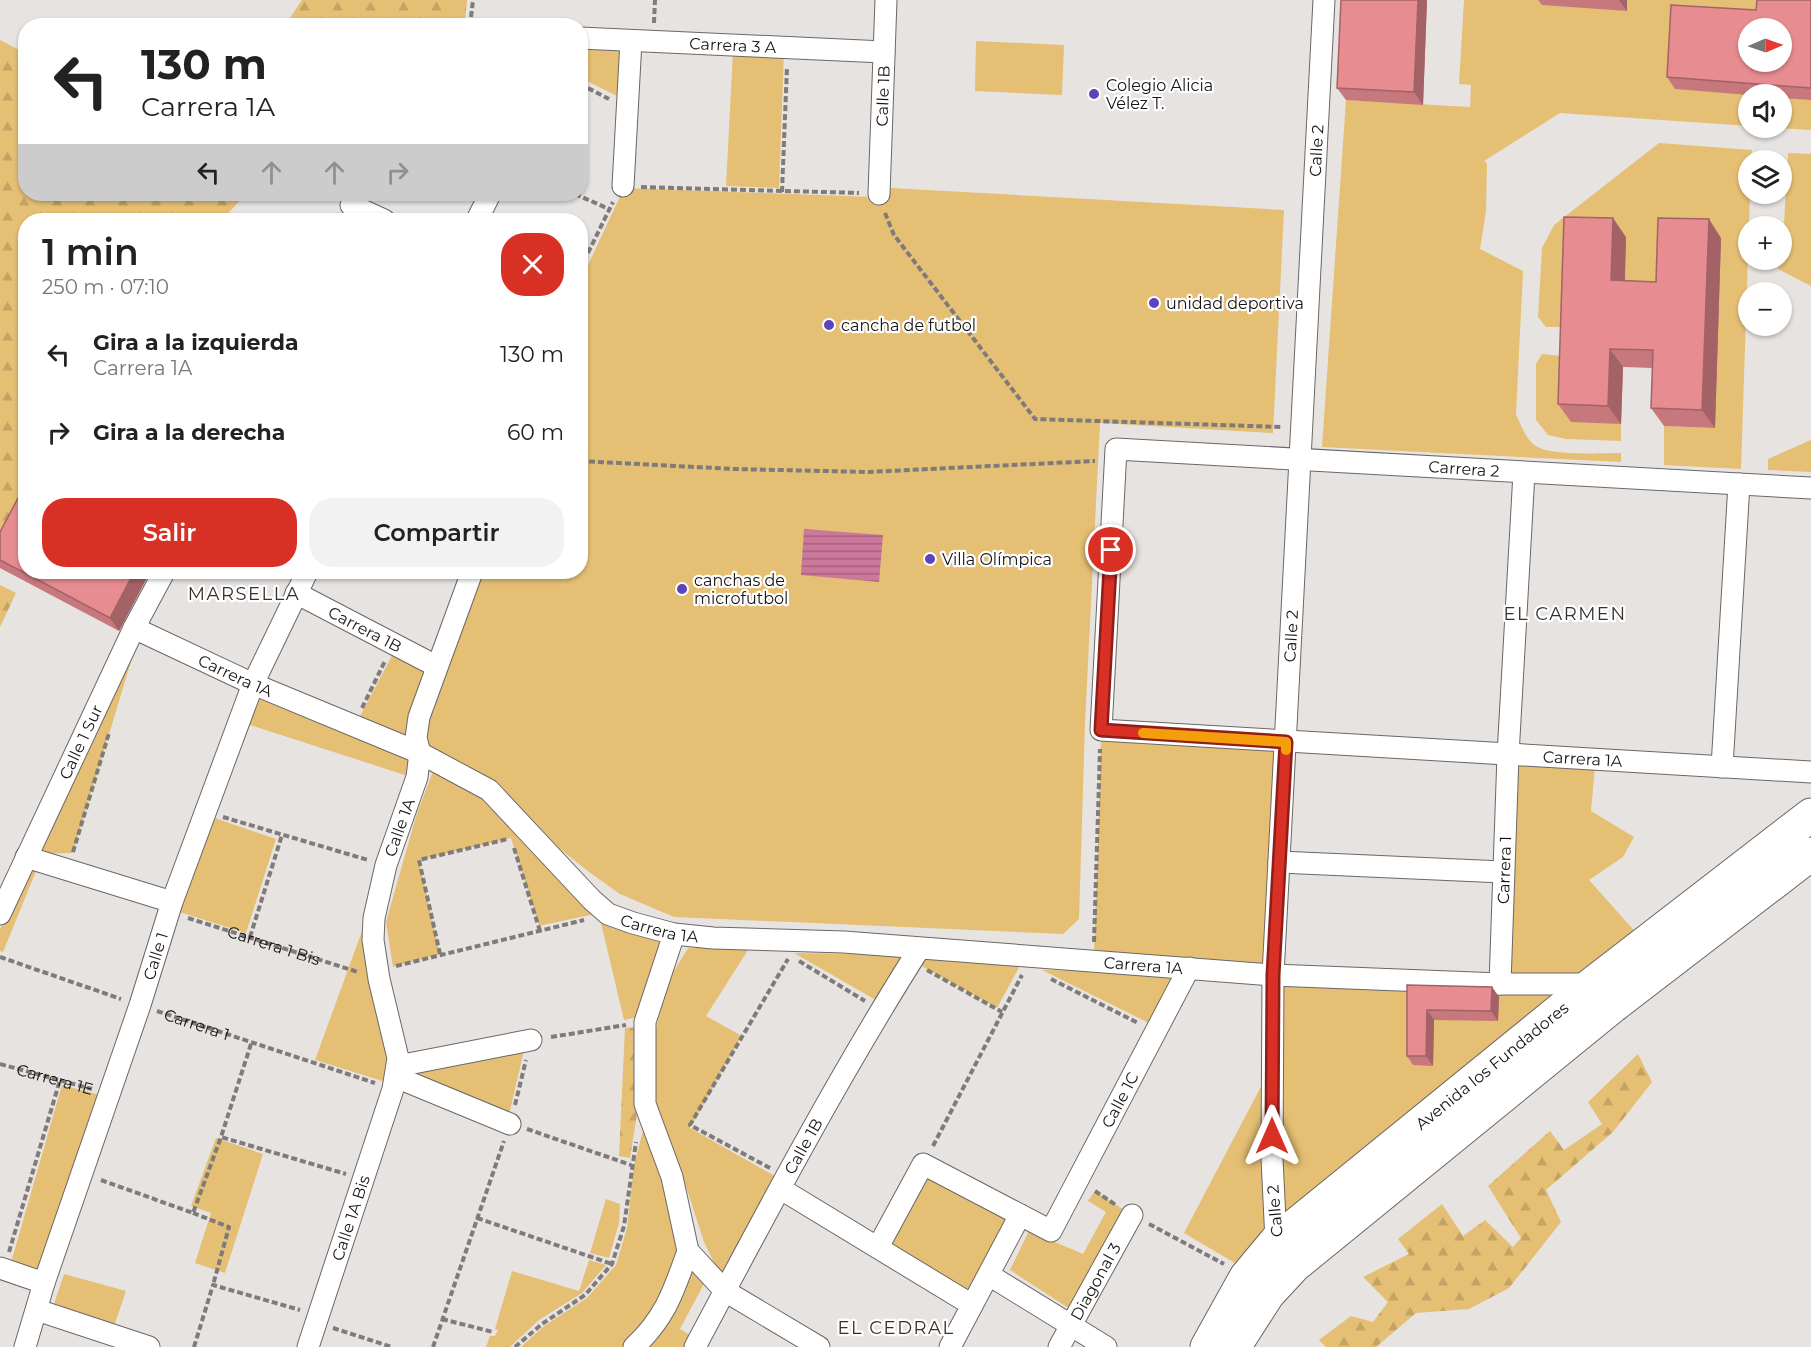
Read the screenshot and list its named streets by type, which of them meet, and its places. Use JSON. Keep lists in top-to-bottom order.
{
  "streets": {
    "main road": ["Avenida los Fundadores"],
    "street": [
      "Carrera 3 A",
      "Calle 1B",
      "Calle 2",
      "Carrera 2",
      "Carrera 1B",
      "Carrera 1A",
      "Calle 1 Sur",
      "Calle 1A",
      "Carrera 1",
      "Calle 1",
      "Calle 1C",
      "Calle 1A Bis",
      "Diagonal 3"
    ],
    "path": ["Carrera 1 Bis", "Carrera 1E"]
  },
  "crossings": [
    ["Carrera 3 A", "Calle 1B"],
    ["Calle 1B", "Carrera 1A"],
    ["Calle 2", "Carrera 2"],
    ["Calle 2", "Carrera 1A"],
    ["Calle 2", "Avenida los Fundadores"],
    ["Carrera 2", "Carrera 1"],
    ["Carrera 1B", "Calle 1A"],
    ["Carrera 1B", "Calle 1"],
    ["Carrera 1A", "Calle 1 Sur"],
    ["Carrera 1A", "Calle 1A"],
    ["Carrera 1A", "Carrera 1"],
    ["Carrera 1A", "Calle 1"],
    ["Carrera 1A", "Calle 1C"],
    ["Calle 1A", "Carrera 1"],
    ["Calle 1A", "Carrera 1 Bis"],
    ["Calle 1A", "Calle 1A Bis"],
    ["Carrera 1", "Calle 1"],
    ["Carrera 1", "Calle 1A Bis"],
    ["Carrera 1 Bis", "Calle 1"],
    ["Calle 1", "Carrera 1E"]
  ],
  "districts": ["MARSELLA", "EL CARMEN", "EL CEDRAL"],
  "places": [
    "Colegio Alicia Vélez T.",
    "unidad deportiva",
    "cancha de futbol",
    "Villa Olímpica",
    "canchas de microfutbol"
  ],
  "north": "right",
  "page": {
    "map_buttons": ["+", "−"],
    "turn": ["130 m", "Carrera 1A"],
    "heading": ["1 min", "250 m · 07:10"],
    "list": [
      {
        "name": "Gira a la izquierda",
        "note": "Carrera 1A",
        "value": "130 m"
      },
      {
        "name": "Gira a la derecha",
        "value": "60 m"
      }
    ],
    "buttons": ["Salir", "Compartir"]
  }
}
